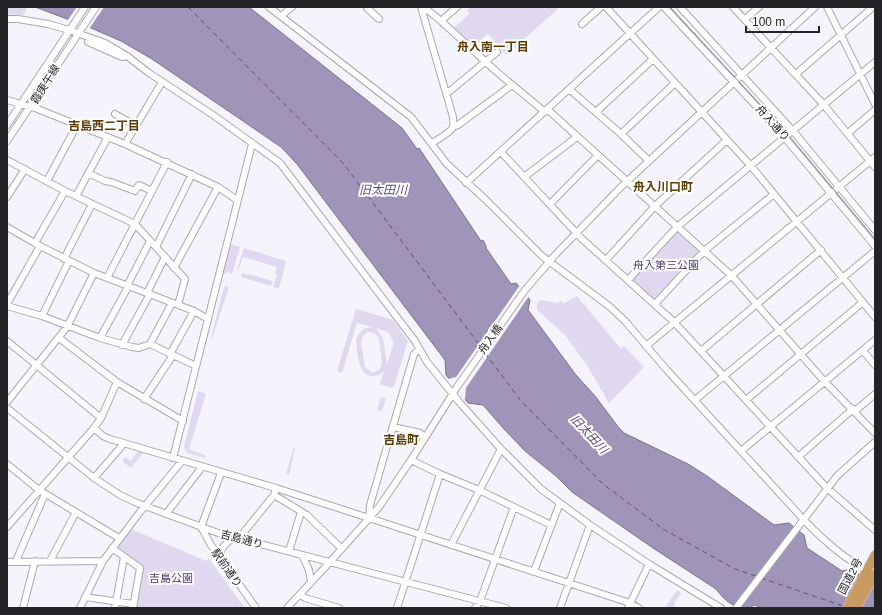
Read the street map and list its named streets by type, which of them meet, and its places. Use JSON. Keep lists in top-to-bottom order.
{
  "streets": {
    "highway": ["国道2号"],
    "street": [
      "霞庚午線",
      "舟入通り",
      "舟入橋",
      "吉島通り",
      "駅前通り"
    ]
  },
  "crossings": [
    ["舟入通り", "舟入橋"],
    ["舟入橋", "吉島通り"],
    ["吉島通り", "駅前通り"]
  ],
  "districts": [
    "舟入南一丁目",
    "吉島西二丁目",
    "舟入川口町",
    "吉島町"
  ],
  "water": ["旧太田川"],
  "parks": ["舟入第三公園", "吉島公園"],
  "scale_bar": "100 m"
}
